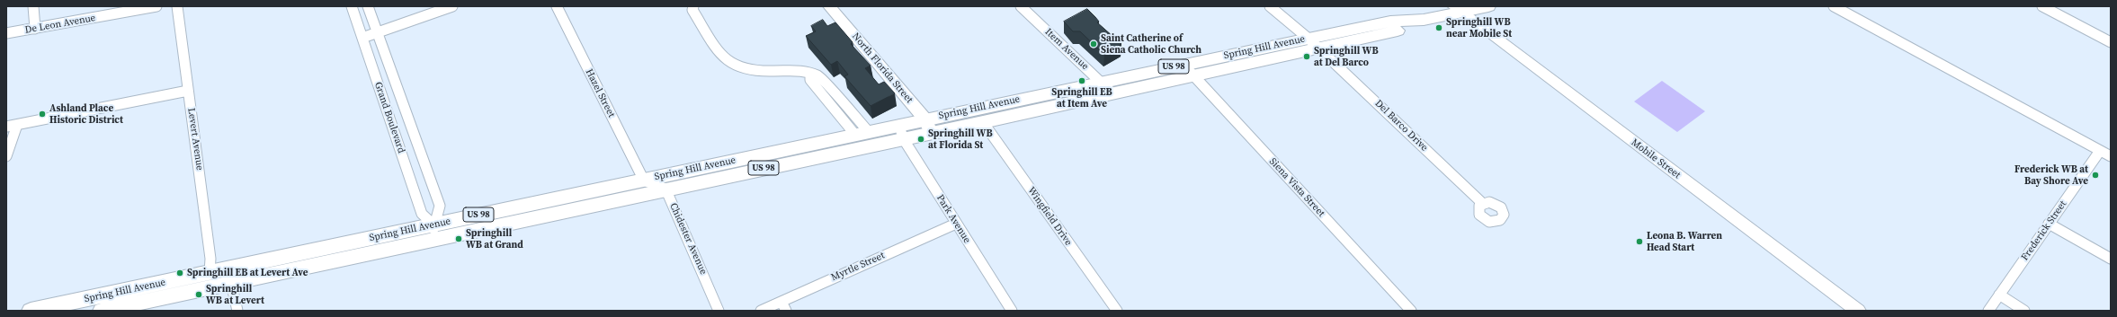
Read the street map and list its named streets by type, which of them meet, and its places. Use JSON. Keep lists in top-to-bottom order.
{
  "streets": {
    "main road": ["Spring Hill Avenue", "US 98"],
    "street": [
      "De Leon Avenue",
      "Item Avenue",
      "North Florida Street",
      "Hazel Street",
      "Grand Boulevard",
      "Del Barco Drive",
      "Levert Avenue",
      "Mobile Street",
      "Siena Vista Street",
      "Wingfield Drive",
      "Park Avenue",
      "Frederick Street",
      "Chidester Avenue",
      "Myrtle Street"
    ]
  },
  "crossings": [
    ["Spring Hill Avenue", "Item Avenue"],
    ["Spring Hill Avenue", "North Florida Street"],
    ["Spring Hill Avenue", "Hazel Street"],
    ["Spring Hill Avenue", "Grand Boulevard"],
    ["Spring Hill Avenue", "Del Barco Drive"],
    ["Spring Hill Avenue", "Levert Avenue"],
    ["Spring Hill Avenue", "Mobile Street"],
    ["Spring Hill Avenue", "Siena Vista Street"],
    ["Spring Hill Avenue", "Wingfield Drive"],
    ["Spring Hill Avenue", "Park Avenue"],
    ["Spring Hill Avenue", "Chidester Avenue"],
    ["Park Avenue", "Myrtle Street"]
  ],
  "places": [
    "Springhill WB near Mobile St",
    "Saint Catherine of Siena Catholic Church",
    "Springhill WB at Del Barco",
    "Springhill EB at Item Ave",
    "Ashland Place Historic District",
    "Springhill WB at Florida St",
    "Frederick WB at Bay Shore Ave",
    "Springhill WB at Grand",
    "Leona B. Warren Head Start",
    "Springhill EB at Levert Ave",
    "Springhill WB at Levert"
  ]
}
